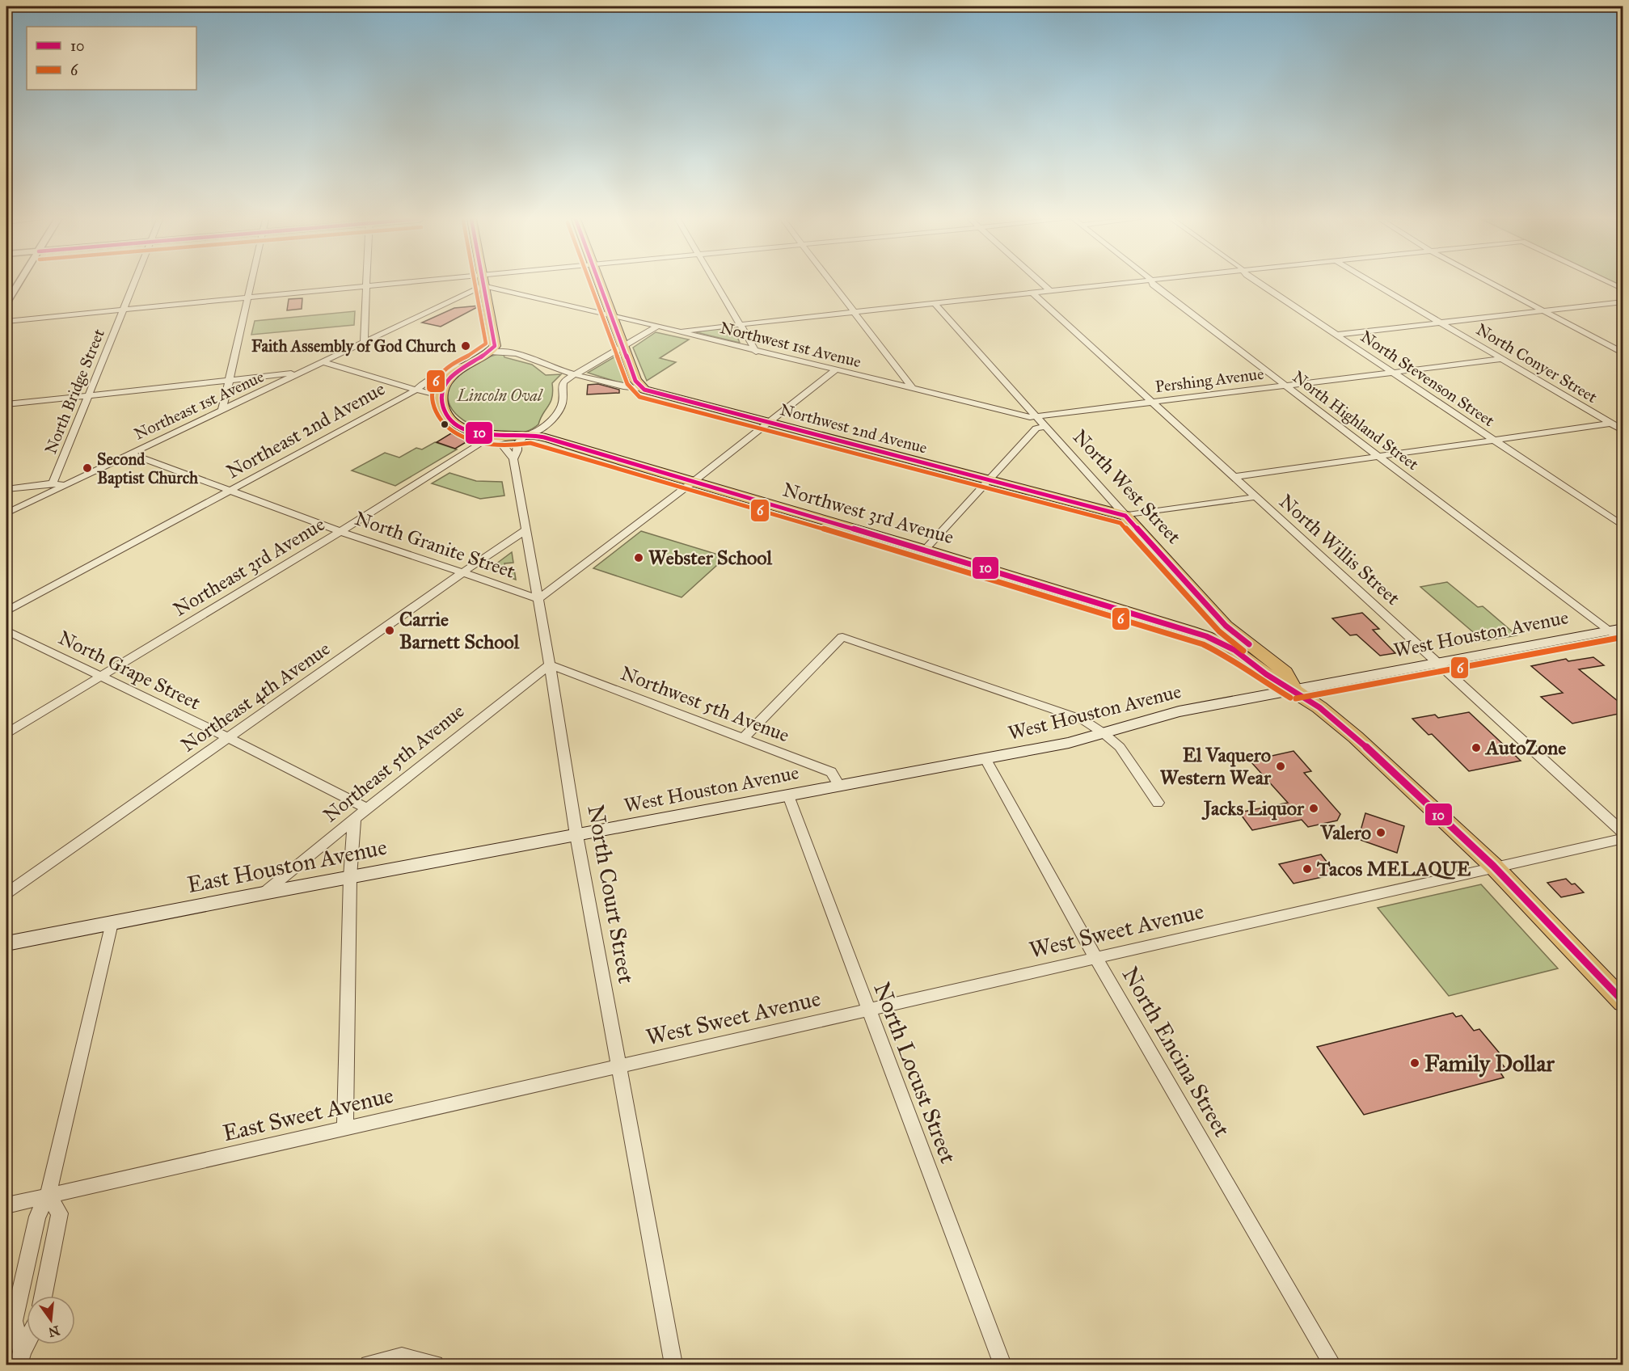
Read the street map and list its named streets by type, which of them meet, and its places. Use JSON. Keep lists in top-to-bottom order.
{
  "streets": {
    "main road": [
      "Northwest 2nd Avenue",
      "North West Street",
      "Northwest 3rd Avenue",
      "West Houston Avenue",
      "East Houston Avenue"
    ],
    "street": [
      "Northwest 1st Avenue",
      "North Conyer Street",
      "North Stevenson Street",
      "Pershing Avenue",
      "North Bridge Street",
      "Northeast 1st Avenue",
      "North Highland Street",
      "Northeast 2nd Avenue",
      "North Granite Street",
      "North Willis Street",
      "Northeast 3rd Avenue",
      "North Grape Street",
      "Northeast 4th Avenue",
      "Northwest 5th Avenue",
      "Northeast 5th Avenue",
      "North Court Street",
      "West Sweet Avenue",
      "North Encina Street",
      "North Locust Street",
      "East Sweet Avenue"
    ]
  },
  "crossings": [
    ["Northwest 1st Avenue", "Pershing Avenue"],
    ["Northwest 1st Avenue", "North West Street"],
    ["North Conyer Street", "Pershing Avenue"],
    ["North Stevenson Street", "Pershing Avenue"],
    ["Pershing Avenue", "North Highland Street"],
    ["Pershing Avenue", "North West Street"],
    ["Pershing Avenue", "North Willis Street"],
    ["North Bridge Street", "Northeast 1st Avenue"],
    ["Northeast 1st Avenue", "North Granite Street"],
    ["North Highland Street", "West Houston Avenue"],
    ["Northwest 2nd Avenue", "North West Street"],
    ["Northeast 2nd Avenue", "North Granite Street"],
    ["North West Street", "Northwest 3rd Avenue"],
    ["North West Street", "West Houston Avenue"],
    ["Northwest 3rd Avenue", "West Houston Avenue"],
    ["North Granite Street", "Northeast 3rd Avenue"],
    ["North Granite Street", "Northeast 4th Avenue"],
    ["North Granite Street", "North Court Street"],
    ["North Willis Street", "West Houston Avenue"],
    ["Northeast 3rd Avenue", "North Grape Street"],
    ["West Houston Avenue", "Northwest 5th Avenue"],
    ["West Houston Avenue", "East Houston Avenue"],
    ["West Houston Avenue", "North Court Street"],
    ["West Houston Avenue", "North Encina Street"],
    ["West Houston Avenue", "North Locust Street"],
    ["North Grape Street", "Northeast 4th Avenue"],
    ["North Grape Street", "Northeast 5th Avenue"],
    ["Northeast 4th Avenue", "North Court Street"],
    ["Northwest 5th Avenue", "Northeast 5th Avenue"],
    ["Northwest 5th Avenue", "North Court Street"],
    ["Northeast 5th Avenue", "East Houston Avenue"],
    ["Northeast 5th Avenue", "North Court Street"],
    ["East Houston Avenue", "North Court Street"],
    ["North Court Street", "West Sweet Avenue"],
    ["North Court Street", "East Sweet Avenue"],
    ["West Sweet Avenue", "North Encina Street"],
    ["West Sweet Avenue", "North Locust Street"],
    ["West Sweet Avenue", "East Sweet Avenue"]
  ],
  "parks": ["Lincoln Oval"],
  "places": [
    "Faith Assembly of God Church",
    "Second Baptist Church",
    "Webster School",
    "Carrie Barnett School",
    "AutoZone",
    "El Vaquero Western Wear",
    "Jacks Liquor",
    "Valero",
    "Tacos MELAQUE",
    "Family Dollar"
  ],
  "lines": ["transit line 10", "transit line 6"],
  "legend": ["10", "6"],
  "north": "bottom"
}
